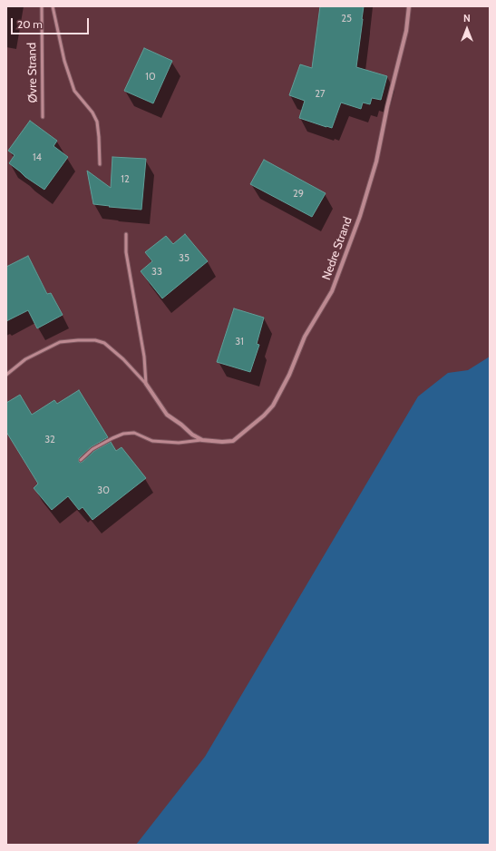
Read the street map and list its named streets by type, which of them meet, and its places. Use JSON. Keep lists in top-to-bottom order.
{
  "streets": {
    "street": ["Nedre Strand"],
    "lane": ["Øvre Strand"]
  },
  "house_numbers": [
    "25",
    "10",
    "27",
    "14",
    "12",
    "29",
    "35",
    "33",
    "31",
    "32",
    "30"
  ],
  "scale_bar": "20 m",
  "north": "top"
}
